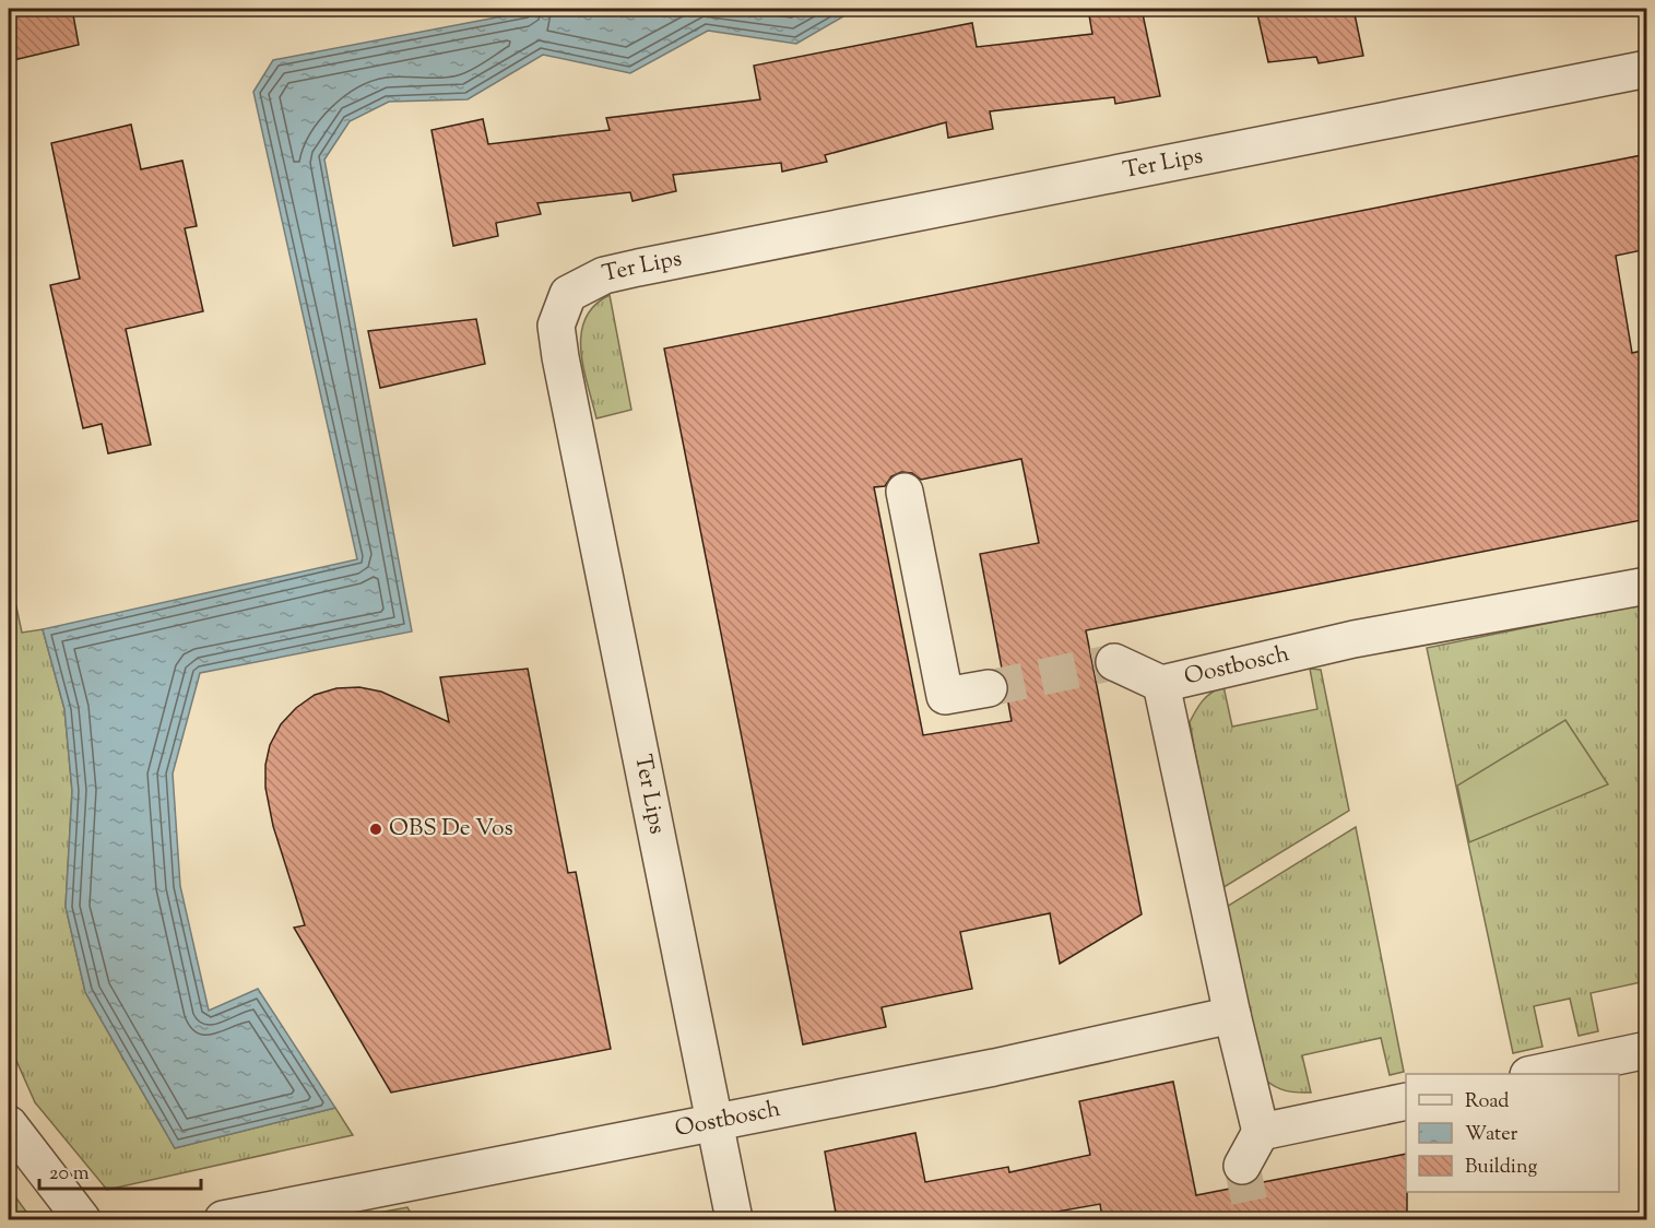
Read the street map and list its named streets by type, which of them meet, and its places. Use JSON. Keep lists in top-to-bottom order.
{
  "streets": {
    "street": ["Ter Lips", "Oostbosch"]
  },
  "crossings": [
    ["Ter Lips", "Oostbosch"]
  ],
  "places": ["OBS De Vos"],
  "legend": ["Road", "Water", "Building"],
  "scale_bar": "20 m"
}
